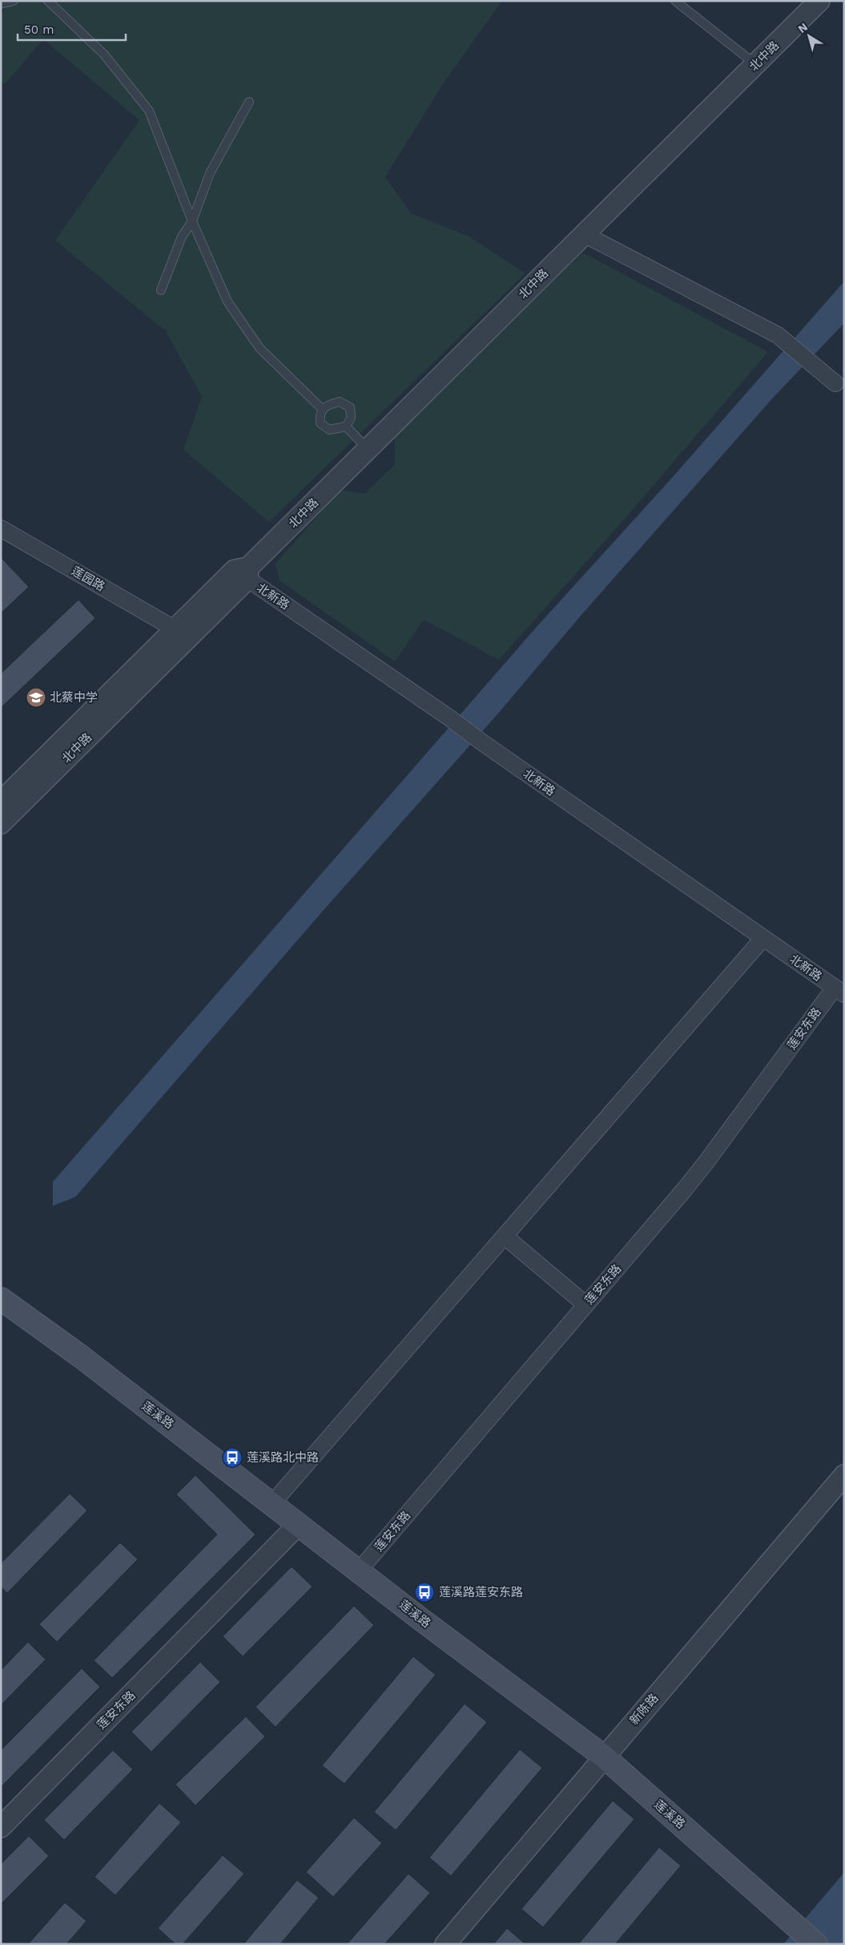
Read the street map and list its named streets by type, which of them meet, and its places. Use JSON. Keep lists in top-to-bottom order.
{
  "streets": {
    "main road": ["莲溪路"],
    "street": [
      "北中路",
      "莲园路",
      "北新路",
      "莲安东路",
      "新陈路"
    ]
  },
  "crossings": [
    ["北中路", "莲园路"],
    ["北中路", "北新路"],
    ["北新路", "莲安东路"],
    ["莲安东路", "莲溪路"],
    ["莲溪路", "新陈路"]
  ],
  "places": {
    "school or university": ["北蔡中学"],
    "bus stop": ["莲溪路北中路", "莲溪路莲安东路"]
  },
  "scale_bar": "50 m",
  "north": "top left"
}
